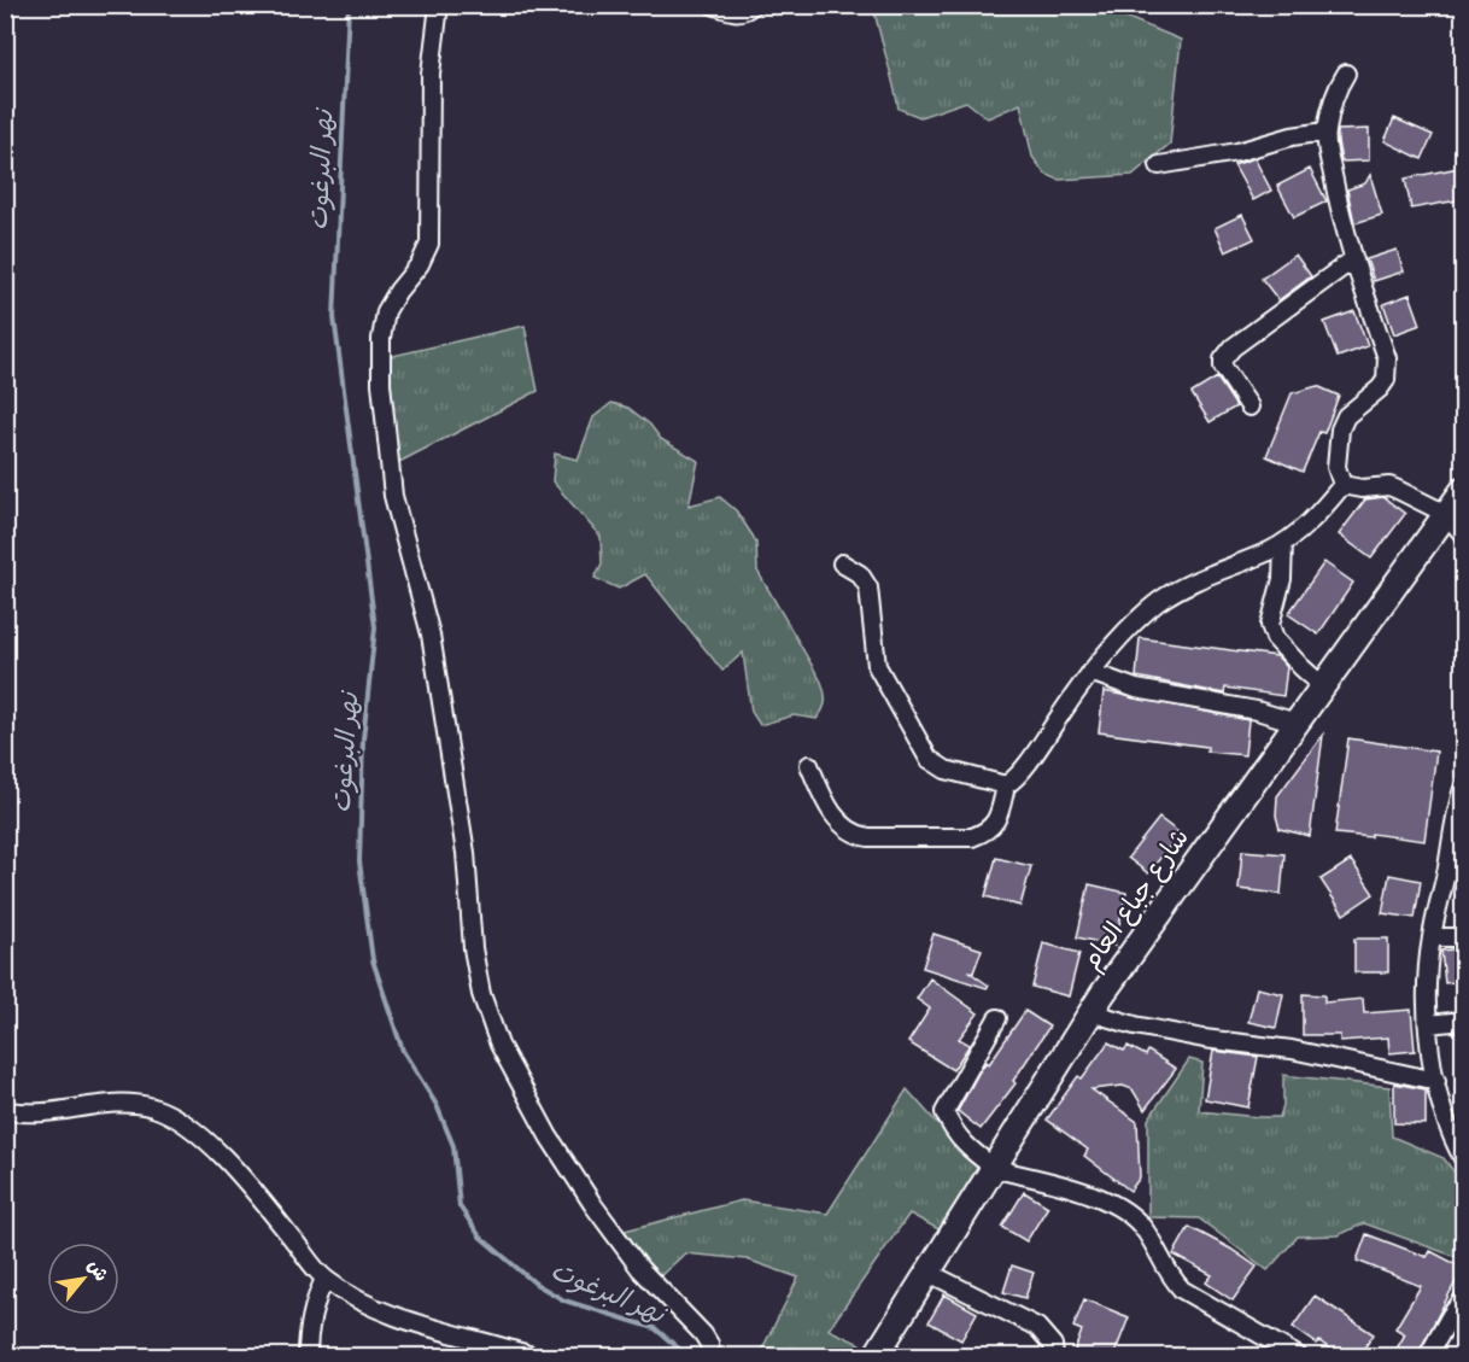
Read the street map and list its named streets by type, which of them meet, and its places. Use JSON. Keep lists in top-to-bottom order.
{
  "streets": {
    "main road": ["شارع جباع العام"]
  },
  "water": ["نهر البرغوت"],
  "north": "top right"
}
